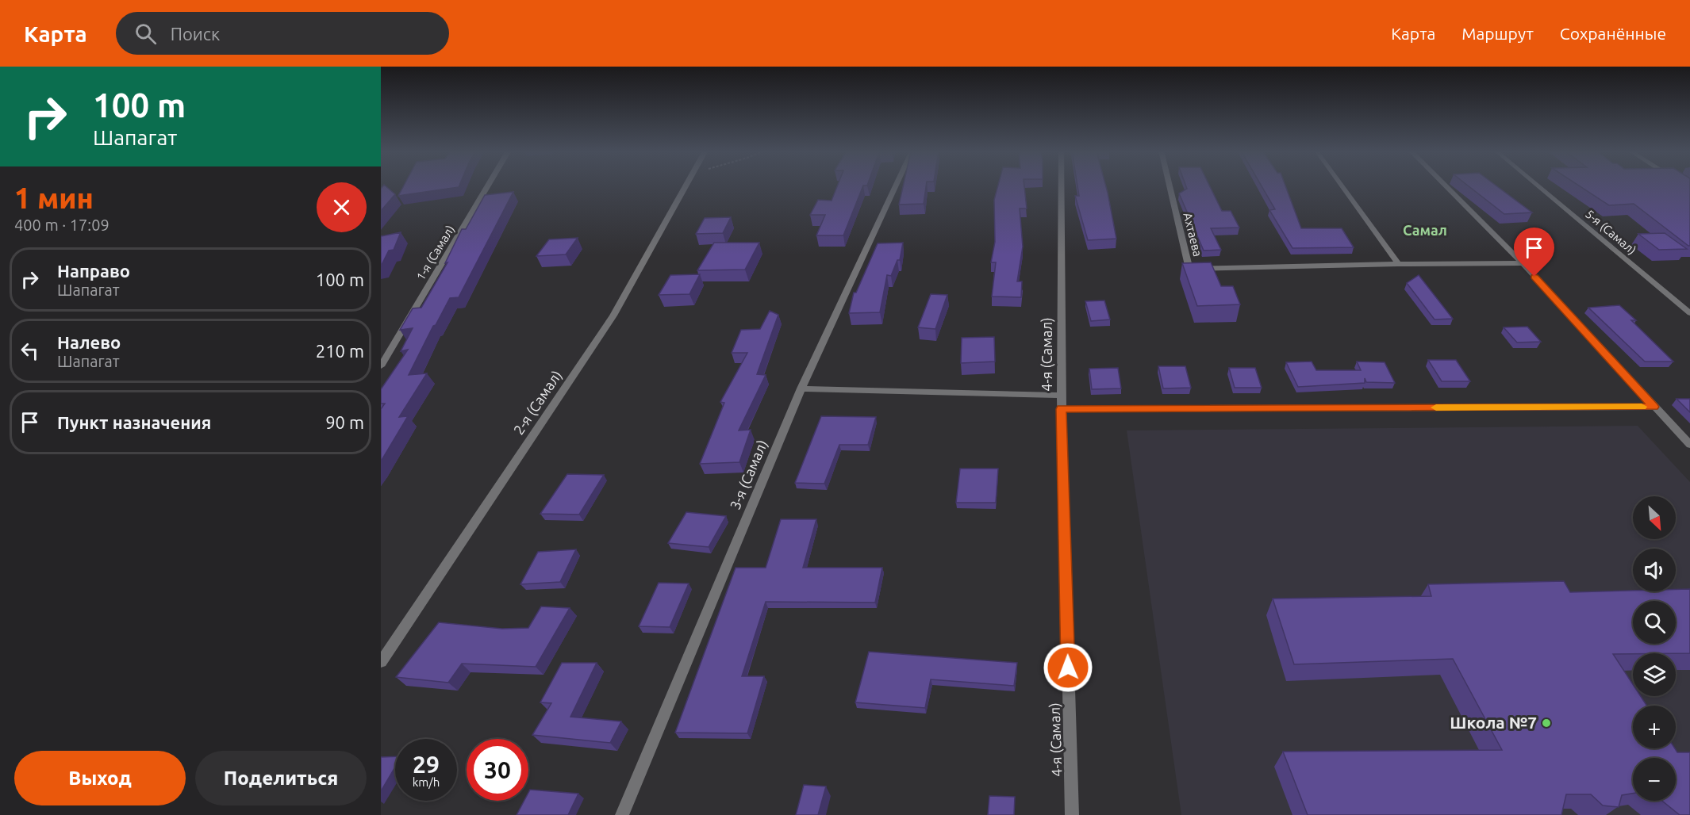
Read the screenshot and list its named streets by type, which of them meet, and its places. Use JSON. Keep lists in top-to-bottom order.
{
  "streets": {
    "street": [
      "5-я (Самал)",
      "Ахтаева",
      "1-я (Самал)",
      "4-я (Самал)",
      "2-я (Самал)",
      "3-я (Самал)"
    ]
  },
  "districts": ["Самал"],
  "places": ["Школа №7"],
  "north": "bottom right",
  "page": {
    "header": "Карта",
    "search": "Поиск",
    "nav": ["Карта", "Маршрут", "Сохранённые"],
    "turn": ["100 m", "Шапагат"],
    "heading": ["1 мин", "400 m · 17:09"],
    "list": [
      {
        "name": "Направо",
        "note": "Шапагат",
        "value": "100 m"
      },
      {
        "name": "Налево",
        "note": "Шапагат",
        "value": "210 m"
      },
      {
        "name": "Пункт назначения",
        "value": "90 m"
      }
    ],
    "map_buttons": ["+", "−"],
    "speed": "29 km/h",
    "limit": "30",
    "buttons": ["Выход", "Поделиться"]
  }
}
